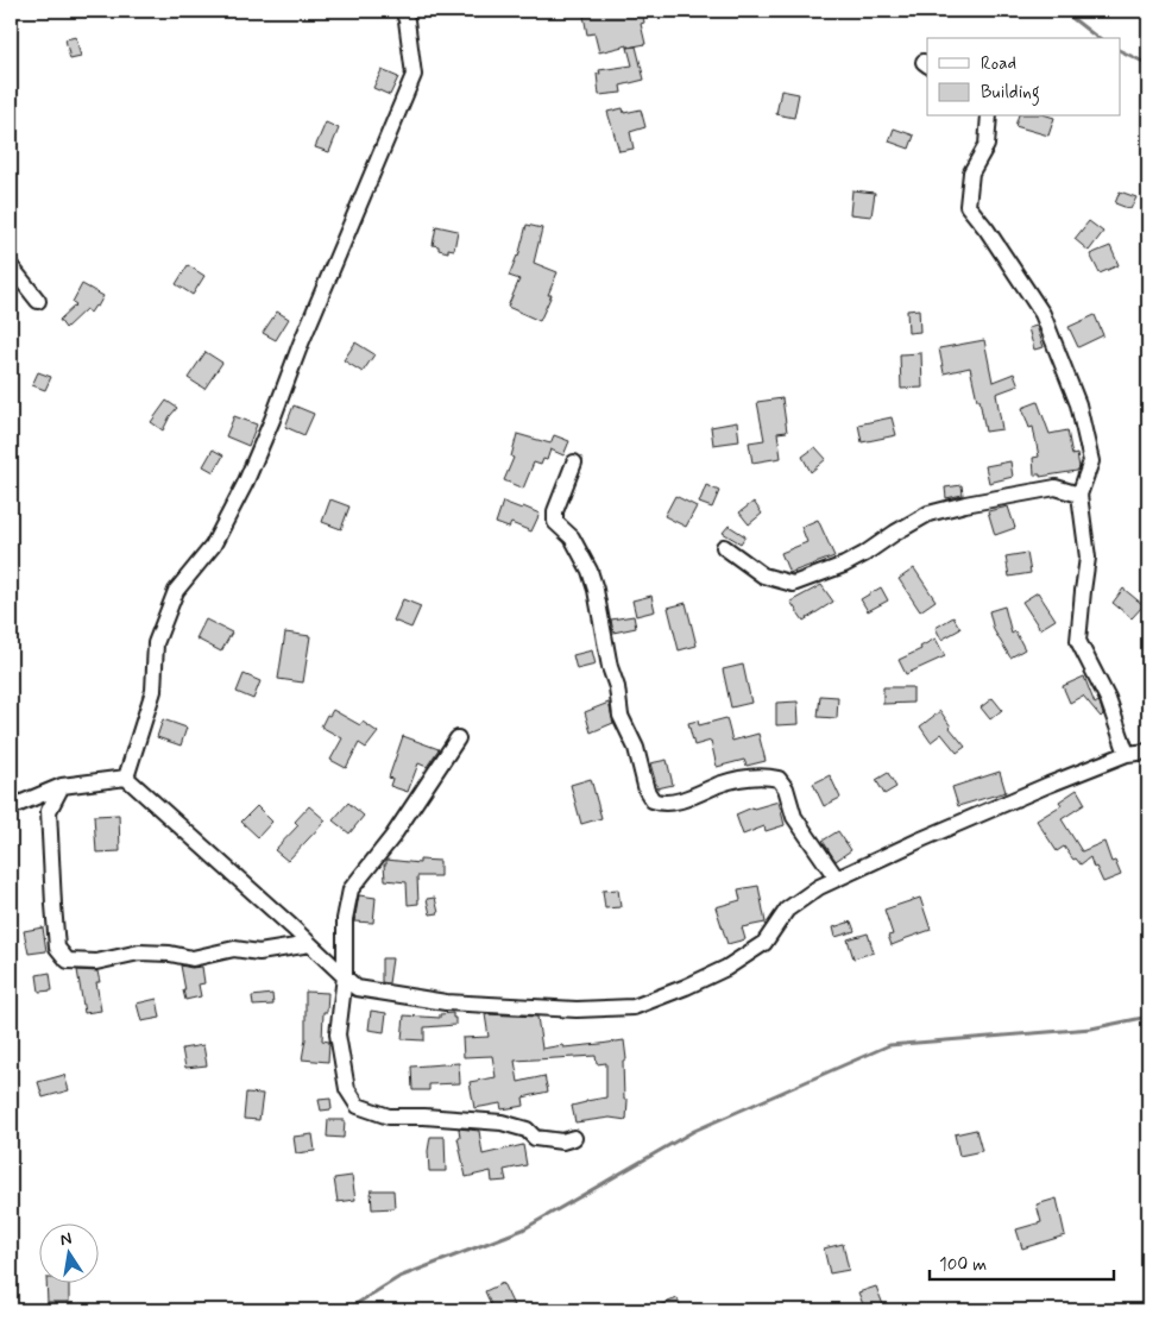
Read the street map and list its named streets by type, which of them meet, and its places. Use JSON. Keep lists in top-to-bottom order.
{
  "legend": ["Road", "Building"],
  "scale_bar": "100 m",
  "north": "top"
}
